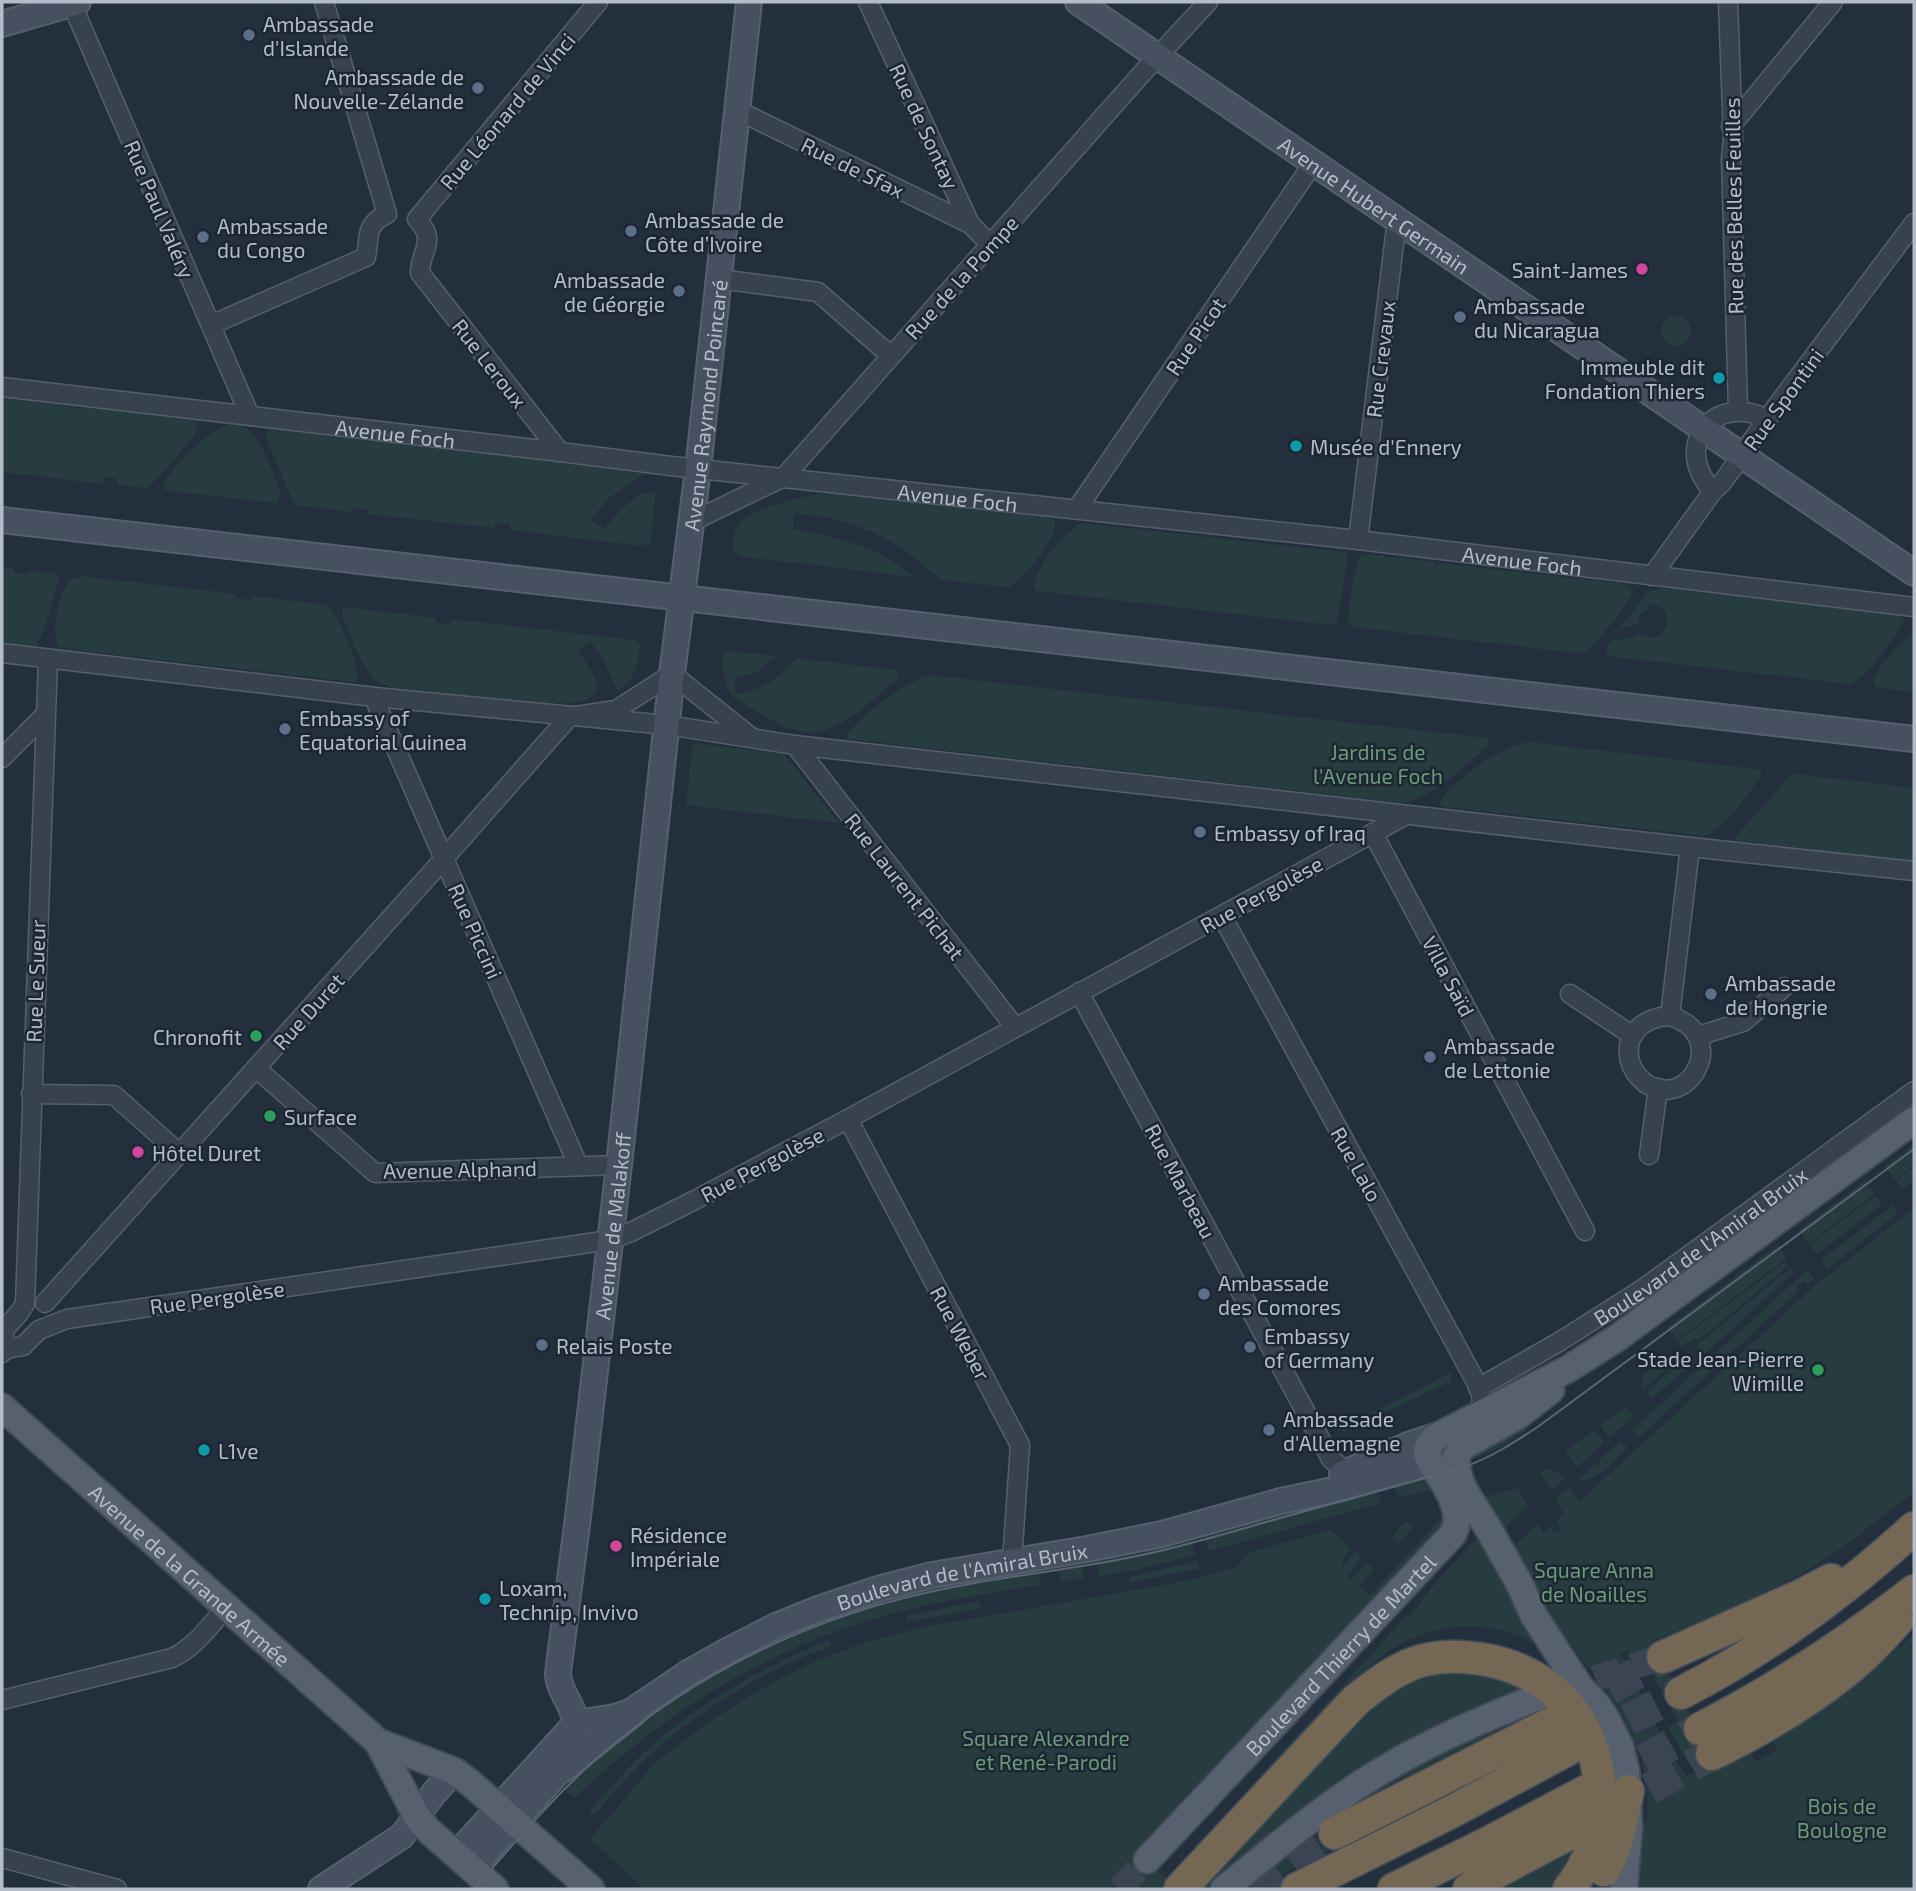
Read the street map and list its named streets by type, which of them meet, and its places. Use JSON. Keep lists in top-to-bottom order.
{
  "streets": {
    "main road": ["Boulevard de l'Amiral Bruix", "Avenue de la Grande Armée", "Boulevard Thierry de Martel"],
    "street": [
      "Rue Léonard de Vinci",
      "Rue de Sontay",
      "Rue de Sfax",
      "Avenue Hubert Germain",
      "Rue des Belles Feuilles",
      "Rue Paul Valéry",
      "Rue de la Pompe",
      "Rue Picot",
      "Rue Crevaux",
      "Rue Leroux",
      "Rue Spontini",
      "Avenue Raymond Poincaré",
      "Avenue Foch",
      "Rue Laurent Pichat",
      "Rue Pergolèse",
      "Rue Piccini",
      "Villa Saïd",
      "Rue Le Sueur",
      "Rue Duret",
      "Rue Lalo",
      "Avenue Alphand",
      "Rue Marbeau",
      "Avenue de Malakoff",
      "Rue Weber"
    ]
  },
  "crossings": [
    ["Rue Léonard de Vinci", "Rue Leroux"],
    ["Rue de Sontay", "Rue de Sfax"],
    ["Rue de Sontay", "Rue de la Pompe"],
    ["Rue de Sfax", "Avenue Raymond Poincaré"],
    ["Avenue Hubert Germain", "Rue de la Pompe"],
    ["Avenue Hubert Germain", "Rue Picot"],
    ["Avenue Hubert Germain", "Rue Crevaux"],
    ["Avenue Hubert Germain", "Rue Spontini"],
    ["Rue Paul Valéry", "Avenue Foch"],
    ["Rue de la Pompe", "Avenue Raymond Poincaré"],
    ["Rue de la Pompe", "Avenue Foch"],
    ["Rue Picot", "Avenue Foch"],
    ["Rue Crevaux", "Avenue Foch"],
    ["Rue Leroux", "Avenue Foch"],
    ["Rue Spontini", "Avenue Foch"],
    ["Avenue Raymond Poincaré", "Avenue Foch"],
    ["Avenue Raymond Poincaré", "Avenue de Malakoff"],
    ["Rue Laurent Pichat", "Rue Pergolèse"],
    ["Rue Pergolèse", "Villa Saïd"],
    ["Rue Pergolèse", "Rue Lalo"],
    ["Rue Pergolèse", "Rue Marbeau"],
    ["Rue Pergolèse", "Avenue de Malakoff"],
    ["Rue Pergolèse", "Rue Weber"],
    ["Rue Piccini", "Rue Duret"],
    ["Rue Piccini", "Avenue Alphand"],
    ["Rue Duret", "Avenue Alphand"],
    ["Rue Lalo", "Boulevard de l'Amiral Bruix"],
    ["Avenue Alphand", "Avenue de Malakoff"],
    ["Rue Marbeau", "Boulevard de l'Amiral Bruix"],
    ["Avenue de Malakoff", "Boulevard de l'Amiral Bruix"],
    ["Boulevard de l'Amiral Bruix", "Rue Weber"],
    ["Boulevard de l'Amiral Bruix", "Boulevard Thierry de Martel"]
  ],
  "parks": [
    "Jardins de l'Avenue Foch",
    "Square Anna de Noailles",
    "Square Alexandre et René-Parodi",
    "Bois de Boulogne"
  ],
  "places": [
    "Ambassade d'Islande",
    "Ambassade de Nouvelle-Zélande",
    "Ambassade de Côte d’Ivoire",
    "Ambassade du Congo",
    "Saint-James",
    "Ambassade de Géorgie",
    "Ambassade du Nicaragua",
    "Immeuble dit Fondation Thiers",
    "Musée d'Ennery",
    "Embassy of Equatorial Guinea",
    "Embassy of Iraq",
    "Ambassade de Hongrie",
    "Chronofit",
    "Ambassade de Lettonie",
    "Surface",
    "Hôtel Duret",
    "Ambassade des Comores",
    "Relais Poste",
    "Embassy of Germany",
    "Stade Jean-Pierre Wimille",
    "Ambassade d'Allemagne",
    "L1ve",
    "Résidence Impériale",
    "Loxam, Technip, Invivo"
  ]
}
